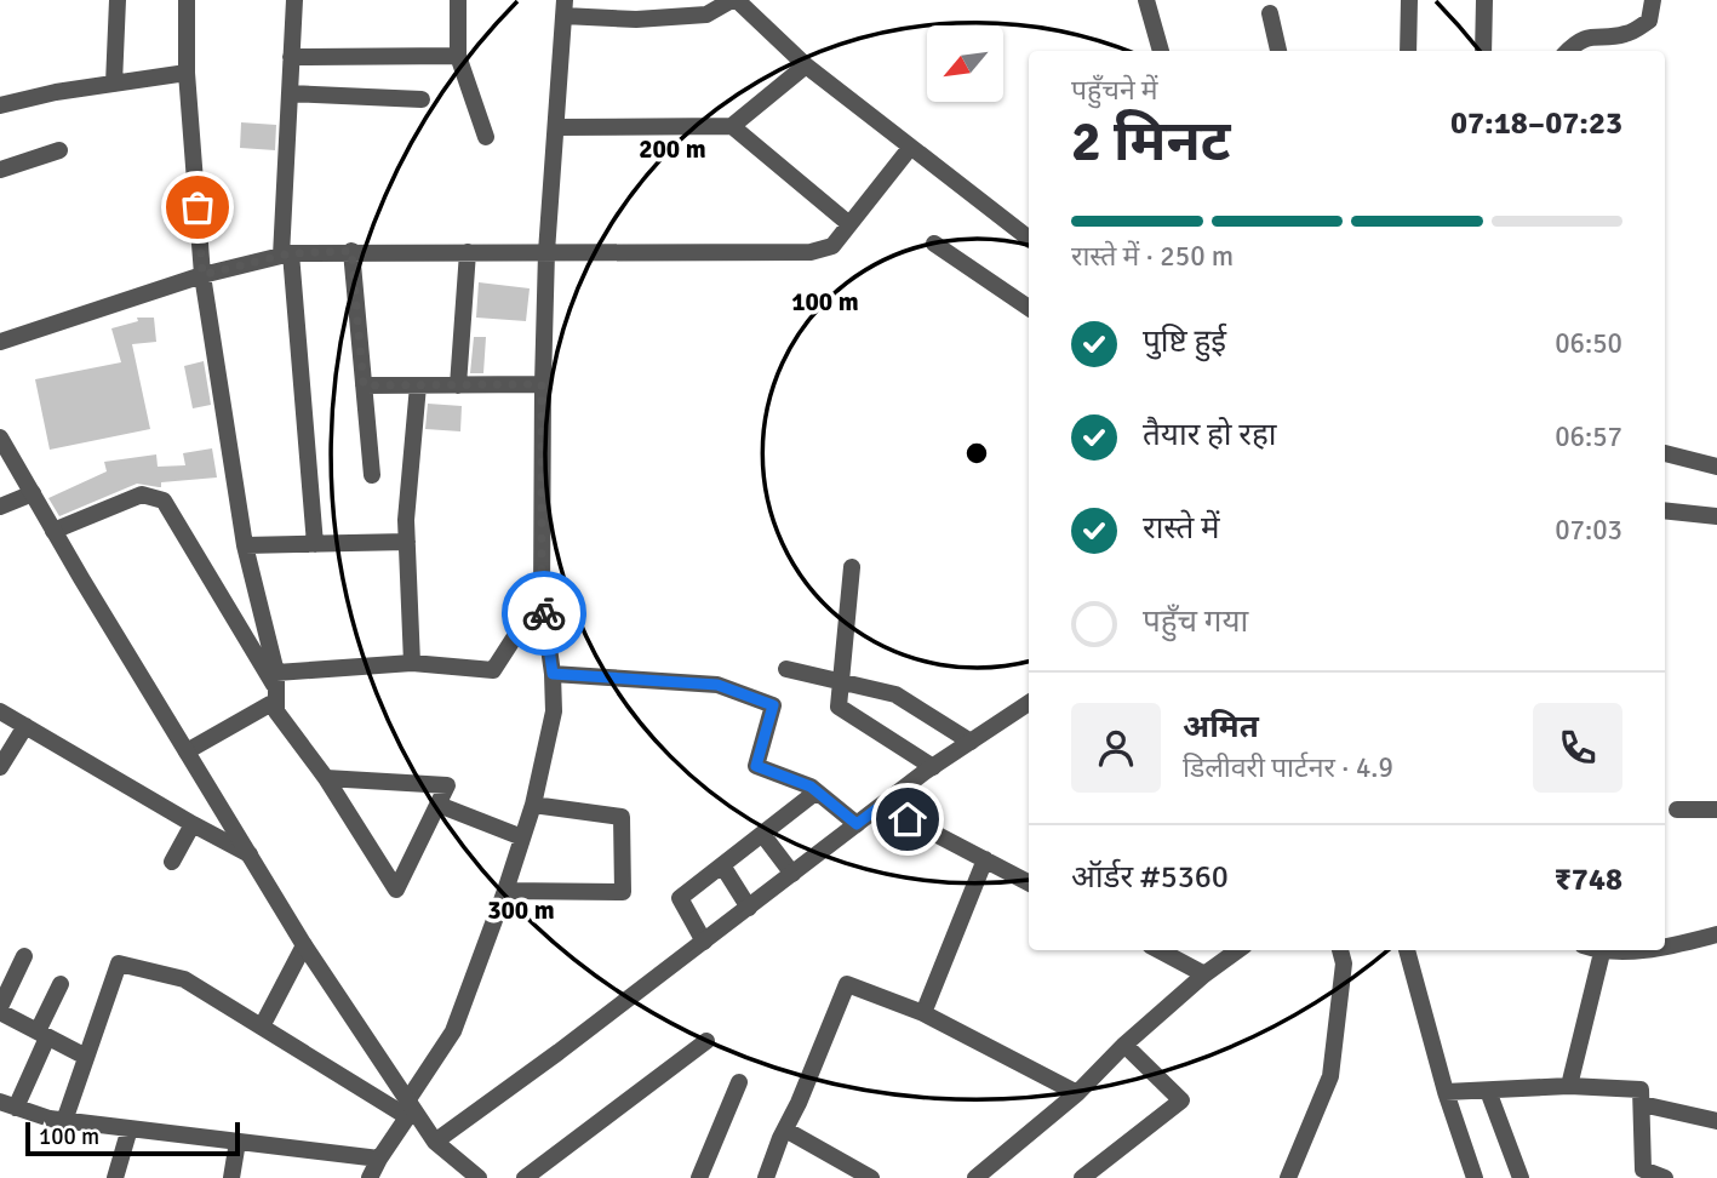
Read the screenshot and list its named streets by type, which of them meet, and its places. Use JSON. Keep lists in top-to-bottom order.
{
  "scale_bar": "100 m",
  "north": "bottom left",
  "page": {
    "heading": ["2 मिनट", "पहुँचने में", "07:18–07:23"],
    "panel": [
      "अमित",
      "डिलीवरी पार्टनर · 4.9",
      "ऑर्डर #5360",
      "₹748"
    ],
    "bar": "रास्ते में · 250 m",
    "list": [
      ["पुष्टि हुई", "06:50"],
      ["तैयार हो रहा", "06:57"],
      ["रास्ते में", "07:03"],
      "पहुँच गया"
    ],
    "scale": "100 m"
  },
  "rings": ["200 m", "100 m", "300 m"]
}
